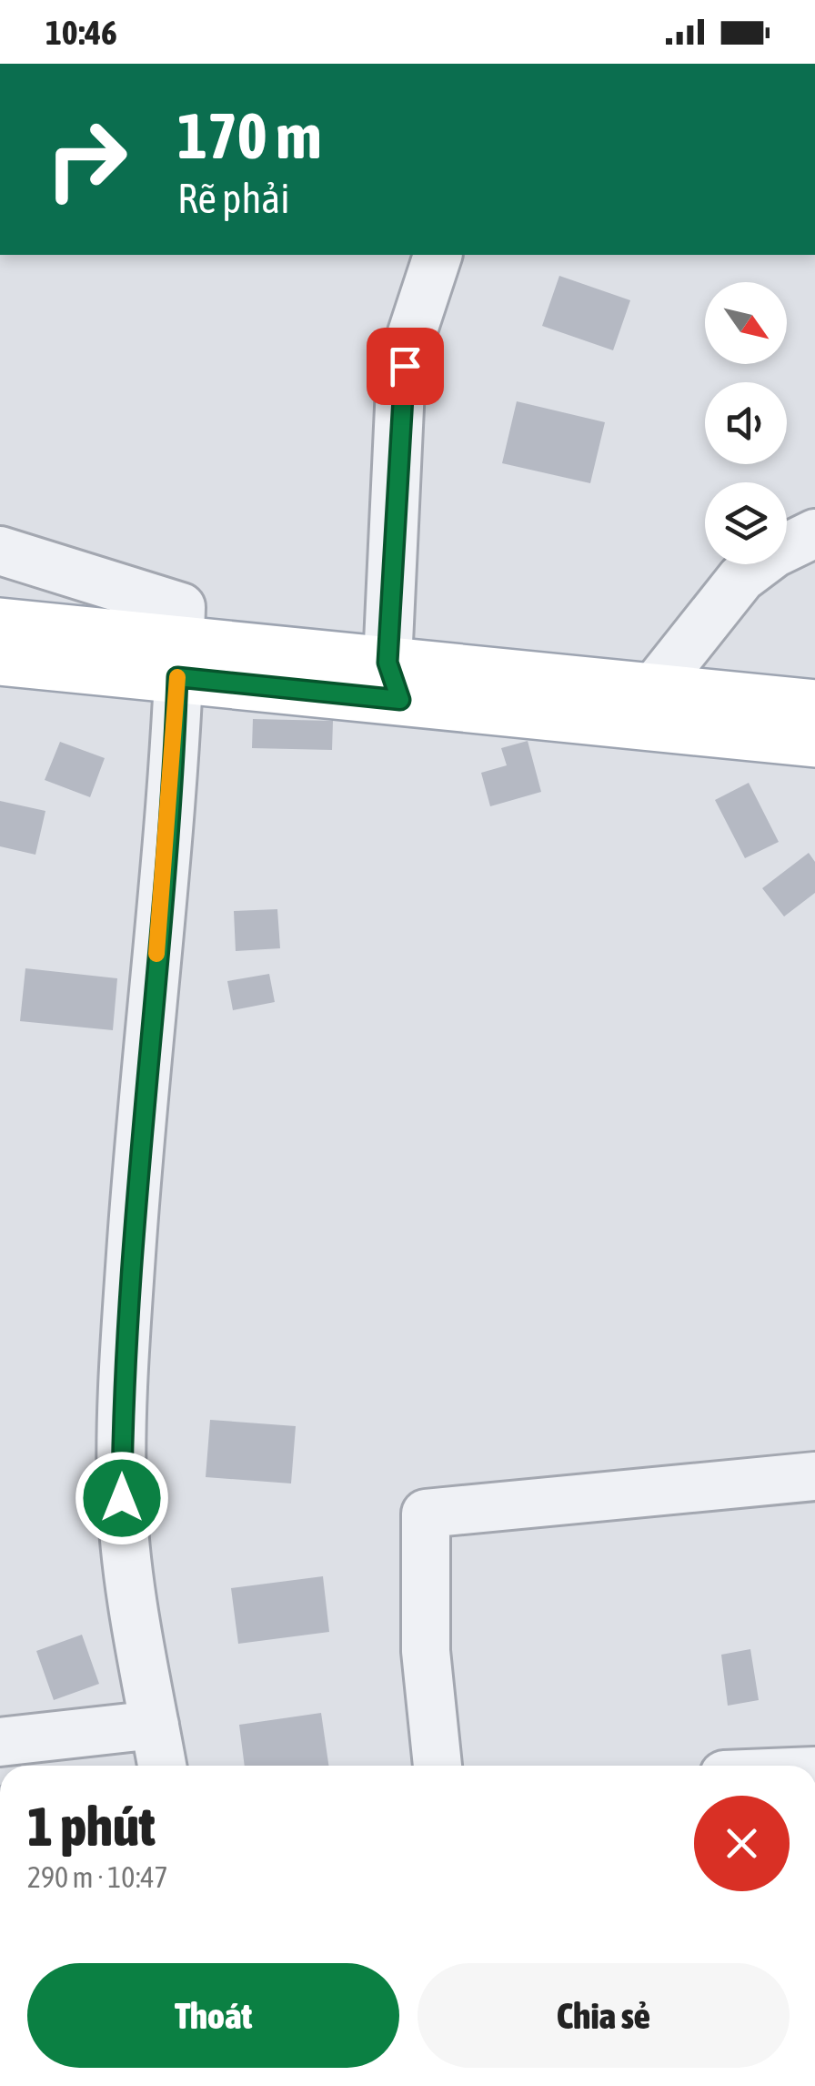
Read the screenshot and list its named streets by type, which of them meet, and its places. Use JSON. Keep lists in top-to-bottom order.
{
  "north": "bottom right",
  "page": {
    "status": "10:46",
    "turn": ["170 m", "Rẽ phải"],
    "heading": ["1 phút", "290 m · 10:47"],
    "buttons": ["Thoát", "Chia sẻ"]
  }
}
